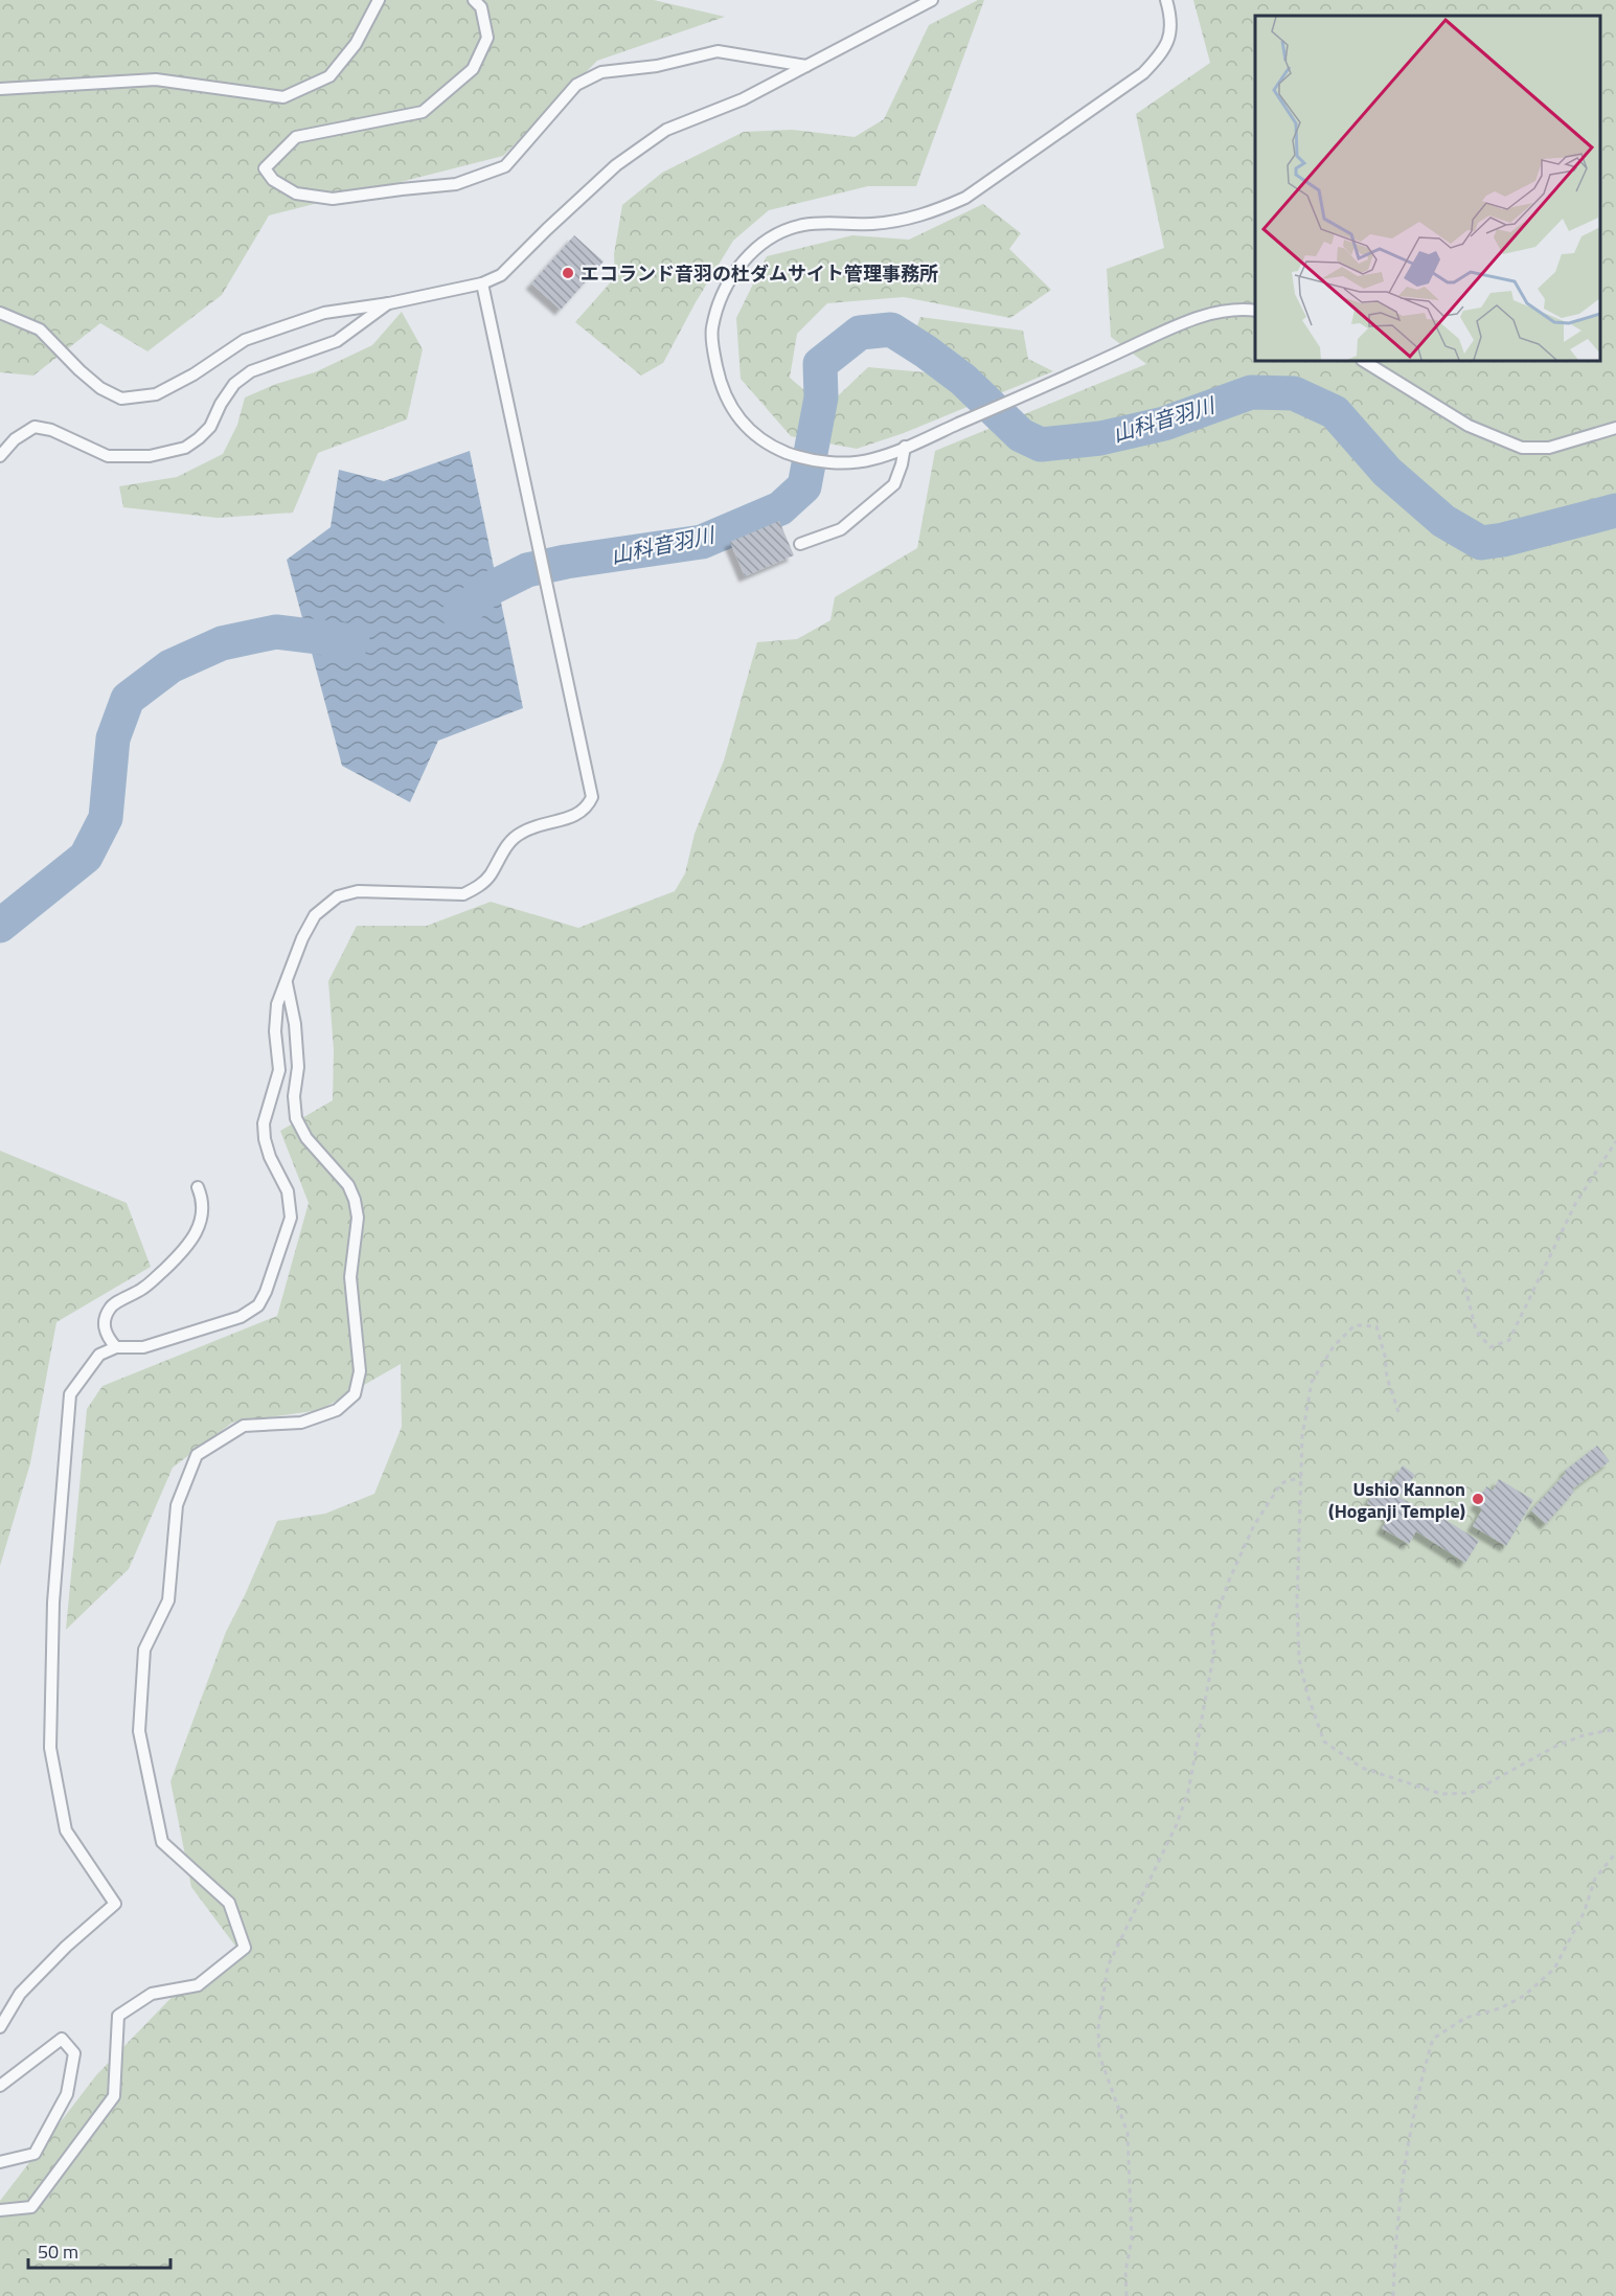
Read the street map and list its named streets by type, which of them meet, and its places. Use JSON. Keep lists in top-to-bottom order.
{
  "water": ["山科音羽川"],
  "places": ["エコランド音羽の杜ダムサイト管理事務所", "Ushio Kannon (Hoganji Temple)"],
  "scale_bar": "50 m"
}
